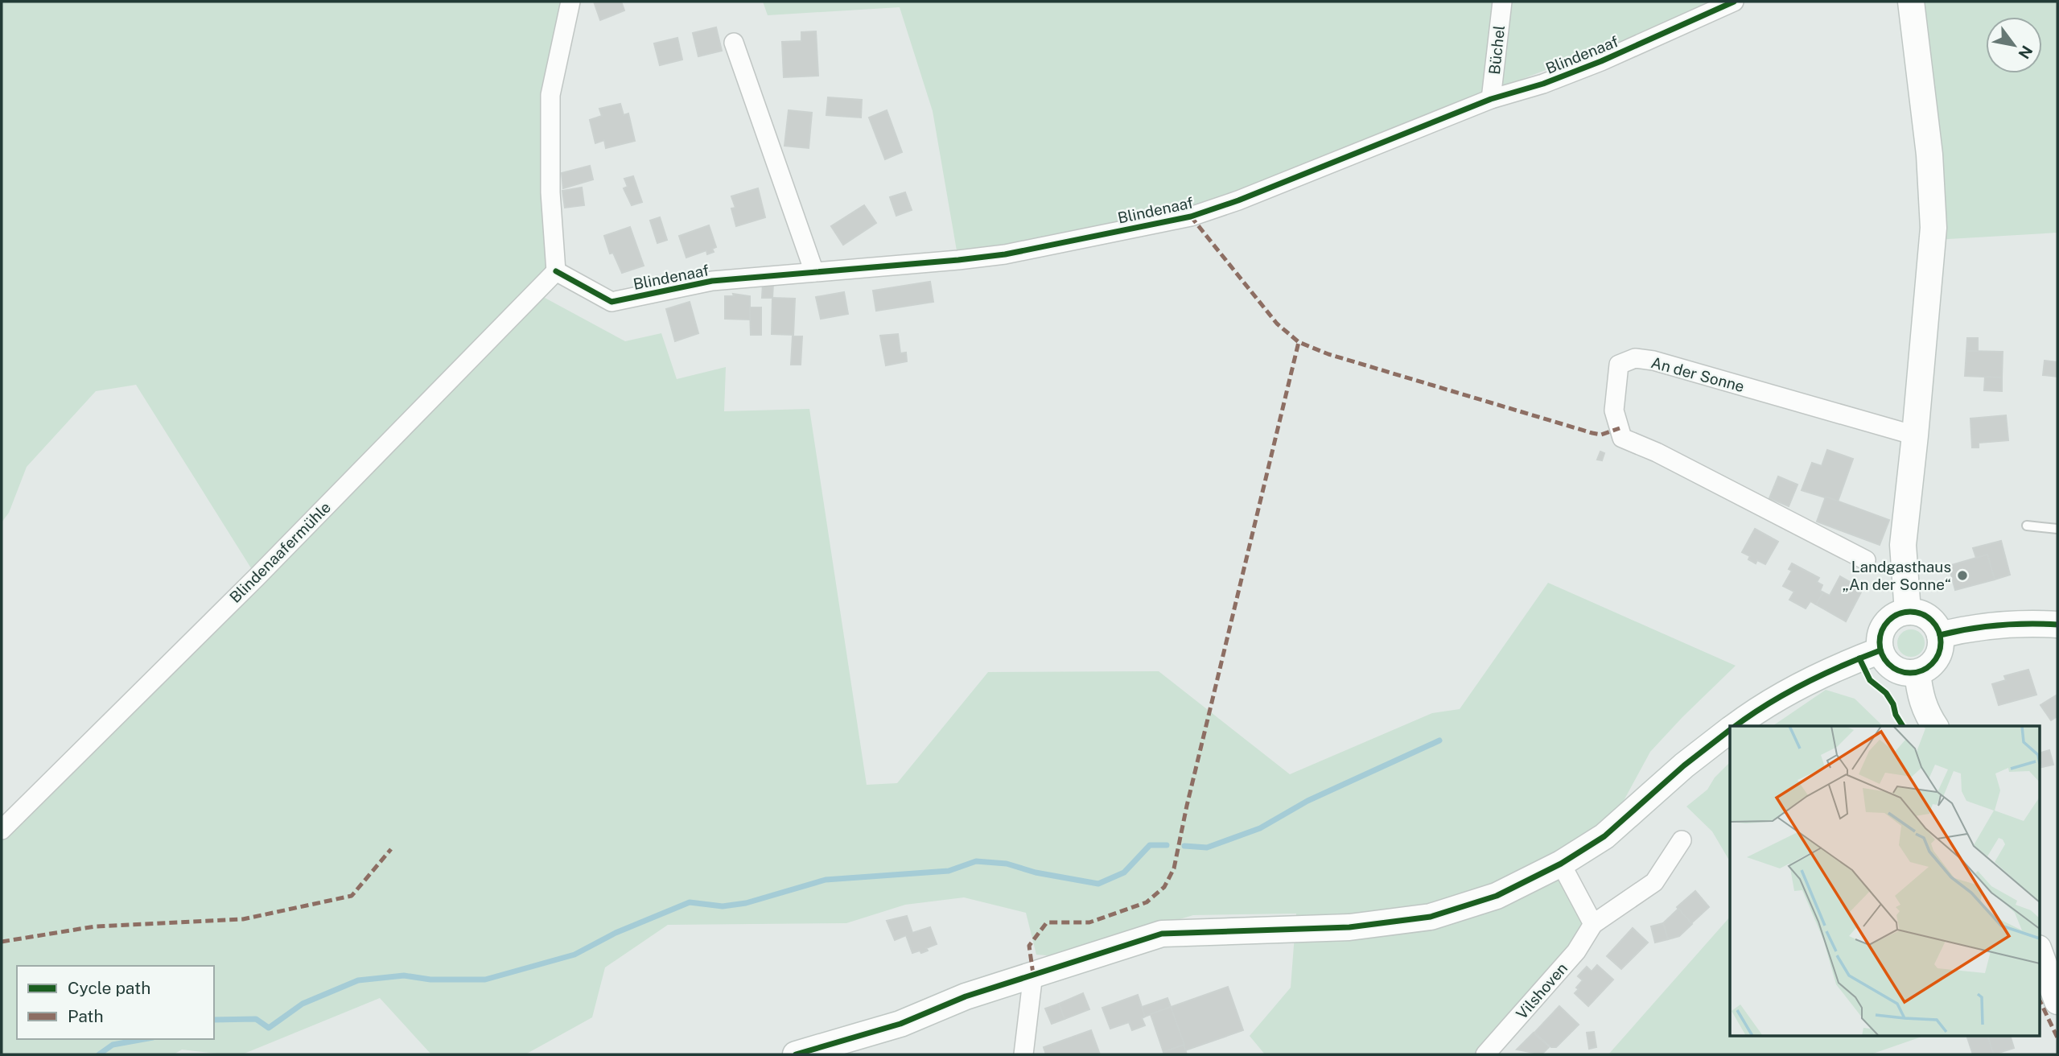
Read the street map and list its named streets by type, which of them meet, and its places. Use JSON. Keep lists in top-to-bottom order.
{
  "streets": {
    "street": [
      "Büchel",
      "Blindenaaf",
      "An der Sonne",
      "Blindenaafermühle",
      "Vilshoven"
    ]
  },
  "crossings": [
    ["Büchel", "Blindenaaf"],
    ["Blindenaaf", "Blindenaafermühle"]
  ],
  "places": ["Landgasthaus „An der Sonne“"],
  "legend": ["Cycle path", "Path"],
  "north": "bottom right"
}
